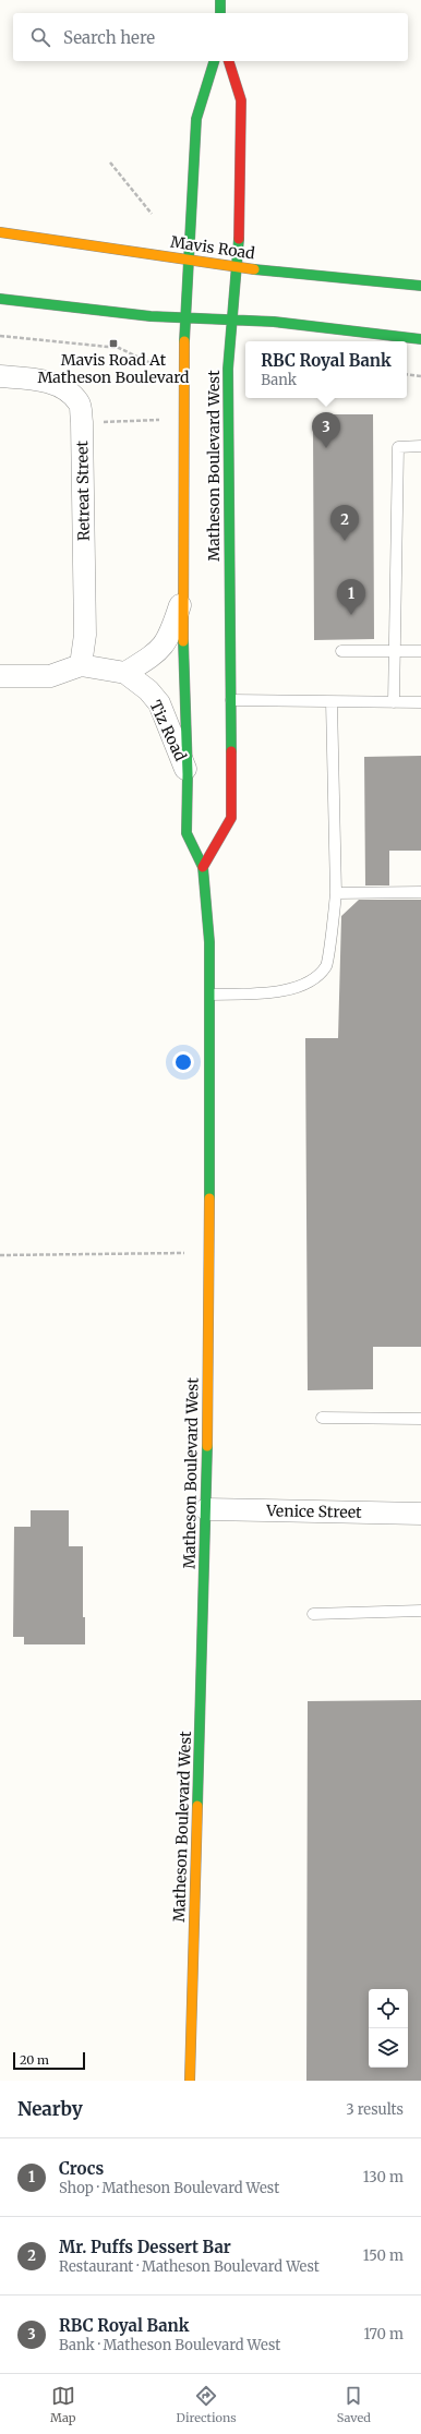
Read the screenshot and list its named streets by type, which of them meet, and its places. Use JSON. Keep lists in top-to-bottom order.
{
  "streets": {
    "street": [
      "Mavis Road",
      "Matheson Boulevard West",
      "Retreat Street",
      "Tiz Road",
      "Venice Street"
    ]
  },
  "crossings": [
    ["Mavis Road", "Matheson Boulevard West"],
    ["Matheson Boulevard West", "Tiz Road"],
    ["Matheson Boulevard West", "Venice Street"],
    ["Retreat Street", "Tiz Road"]
  ],
  "places": {
    "transit": ["Mavis Road At Matheson Boulevard"]
  },
  "scale_bar": "20 m",
  "page": {
    "search": "Search here",
    "popup": ["RBC Royal Bank", "Bank"],
    "pins": ["3", "2", "1"],
    "scale": "20 m",
    "heading": ["Nearby", "3 results"],
    "list": [
      {
        "mark": "1",
        "name": "Crocs",
        "note": "Shop · Matheson Boulevard West",
        "value": "130 m"
      },
      {
        "mark": "2",
        "name": "Mr. Puffs Dessert Bar",
        "note": "Restaurant · Matheson Boulevard West",
        "value": "150 m"
      },
      {
        "mark": "3",
        "name": "RBC Royal Bank",
        "note": "Bank · Matheson Boulevard West",
        "value": "170 m"
      }
    ],
    "nav": ["Map", "Directions", "Saved"]
  }
}
